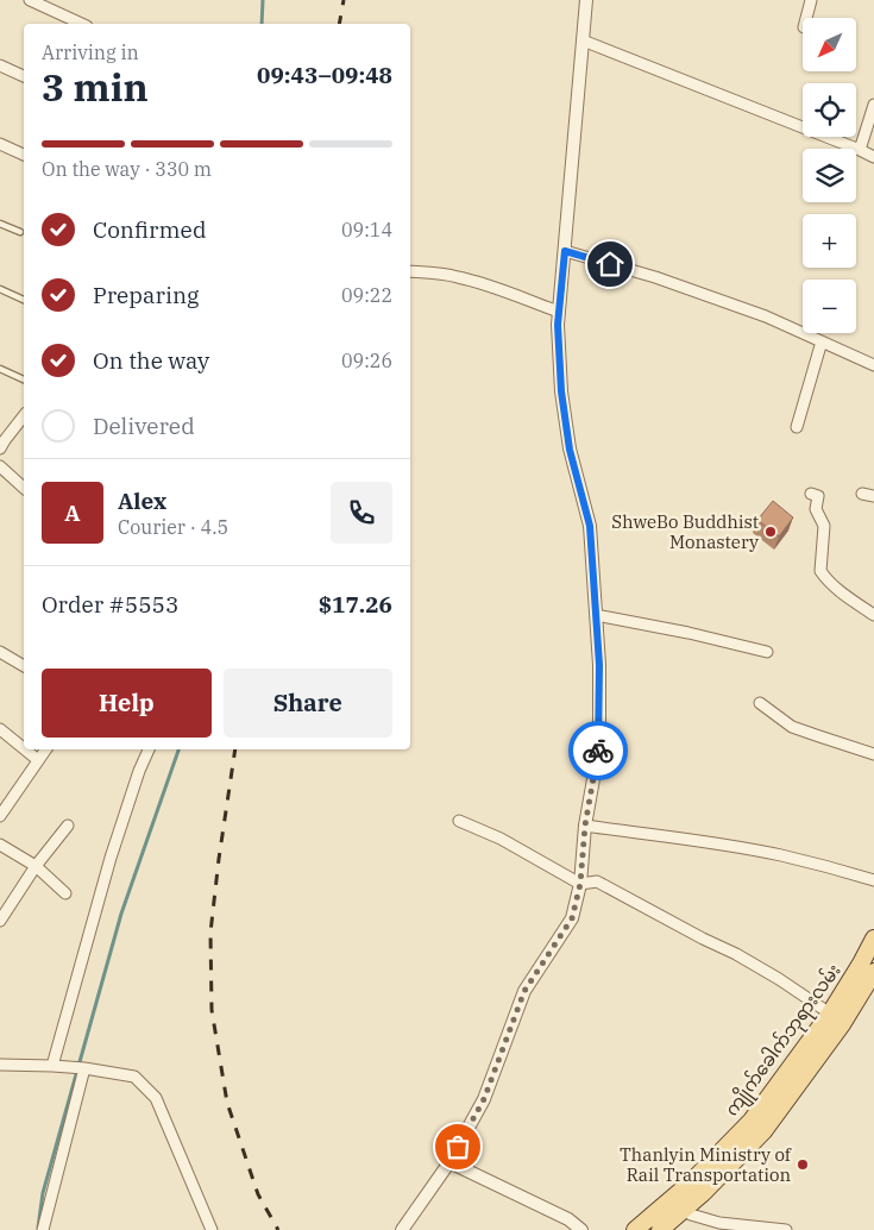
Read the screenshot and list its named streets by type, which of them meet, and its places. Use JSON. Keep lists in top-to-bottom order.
{
  "streets": {
    "main road": ["ကျိုက်ခေါက်ဘုရားလမ်း"]
  },
  "places": ["ShweBo Buddhist Monastery", "Thanlyin Ministry of Rail Transportation"],
  "north": "bottom left",
  "page": {
    "map_buttons": ["+", "−"],
    "heading": ["3 min", "Arriving in", "09:43–09:48"],
    "panel": [
      "Alex",
      "Courier · 4.5",
      "Order #5553",
      "$17.26"
    ],
    "bar": "On the way · 330 m",
    "list": [
      ["Confirmed", "09:14"],
      ["Preparing", "09:22"],
      ["On the way", "09:26"],
      "Delivered"
    ],
    "round": "A",
    "buttons": ["Help", "Share"]
  }
}
